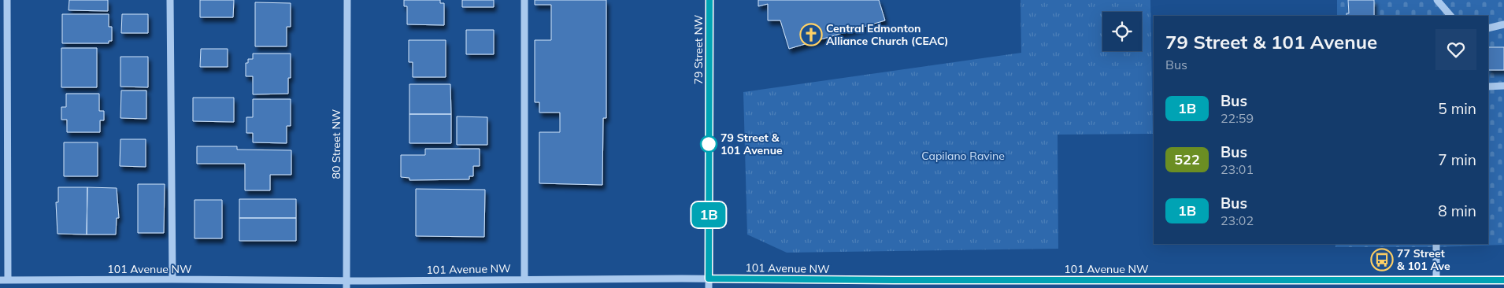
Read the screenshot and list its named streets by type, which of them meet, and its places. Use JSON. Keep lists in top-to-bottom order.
{
  "streets": {
    "street": ["79 Street NW", "80 Street NW", "101 Avenue NW"]
  },
  "crossings": [
    ["79 Street NW", "101 Avenue NW"],
    ["80 Street NW", "101 Avenue NW"]
  ],
  "parks": ["Capilano Ravine"],
  "places": {
    "church": ["Central Edmonton Alliance Church (CEAC)"],
    "other": ["79 Street & 101 Avenue"],
    "bus stop": ["77 Street & 101 Ave"]
  },
  "lines": ["bus line 1B"],
  "page": {
    "on_map": "1B",
    "heading": ["79 Street & 101 Avenue", "Bus"],
    "list": [
      {
        "mark": "1B",
        "name": "Bus",
        "note": "22:59",
        "value": "5 min"
      },
      {
        "mark": "522",
        "name": "Bus",
        "note": "23:01",
        "value": "7 min"
      },
      {
        "mark": "1B",
        "name": "Bus",
        "note": "23:02",
        "value": "8 min"
      }
    ]
  }
}
